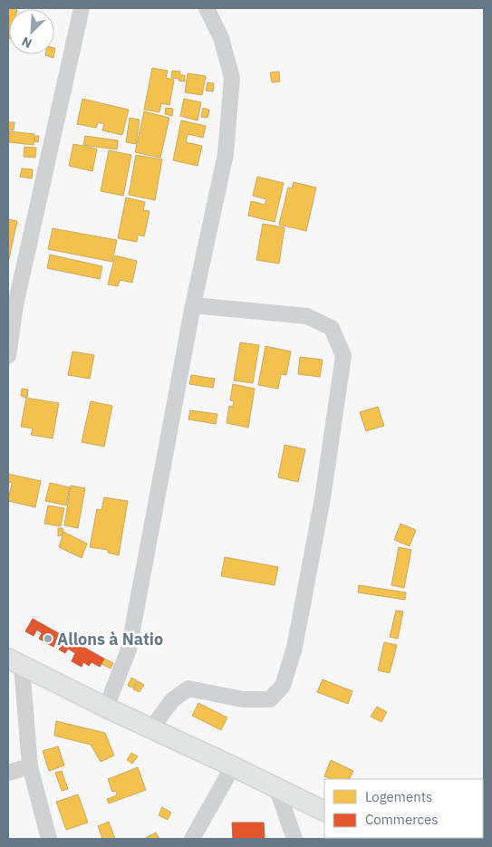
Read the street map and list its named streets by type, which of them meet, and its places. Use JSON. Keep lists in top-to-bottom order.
{
  "places": ["Allons à Natio"],
  "legend": ["Logements", "Commerces"],
  "north": "bottom left"
}
